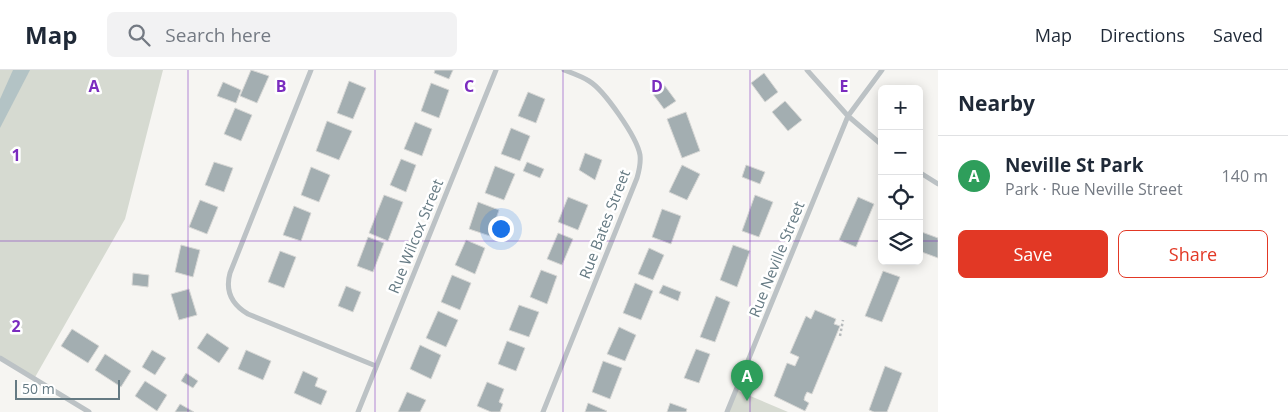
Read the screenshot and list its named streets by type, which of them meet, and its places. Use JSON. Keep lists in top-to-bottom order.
{
  "streets": {
    "street": ["Rue Bates Street", "Rue Wilcox Street", "Rue Neville Street"]
  },
  "scale_bar": "50 m",
  "page": {
    "header": "Map",
    "search": "Search here",
    "nav": ["Map", "Directions", "Saved"],
    "heading": "Nearby",
    "map_buttons": ["+", "−"],
    "list": [
      {
        "mark": "A",
        "name": "Neville St Park",
        "note": "Park · Rue Neville Street",
        "value": "140 m"
      }
    ],
    "buttons": ["Save", "Share"],
    "pins": "A",
    "scale": "50 m"
  },
  "grid": {
    "columns": [
      "A",
      "B",
      "C",
      "D",
      "E"
    ],
    "rows": ["1", "2"]
  }
}
